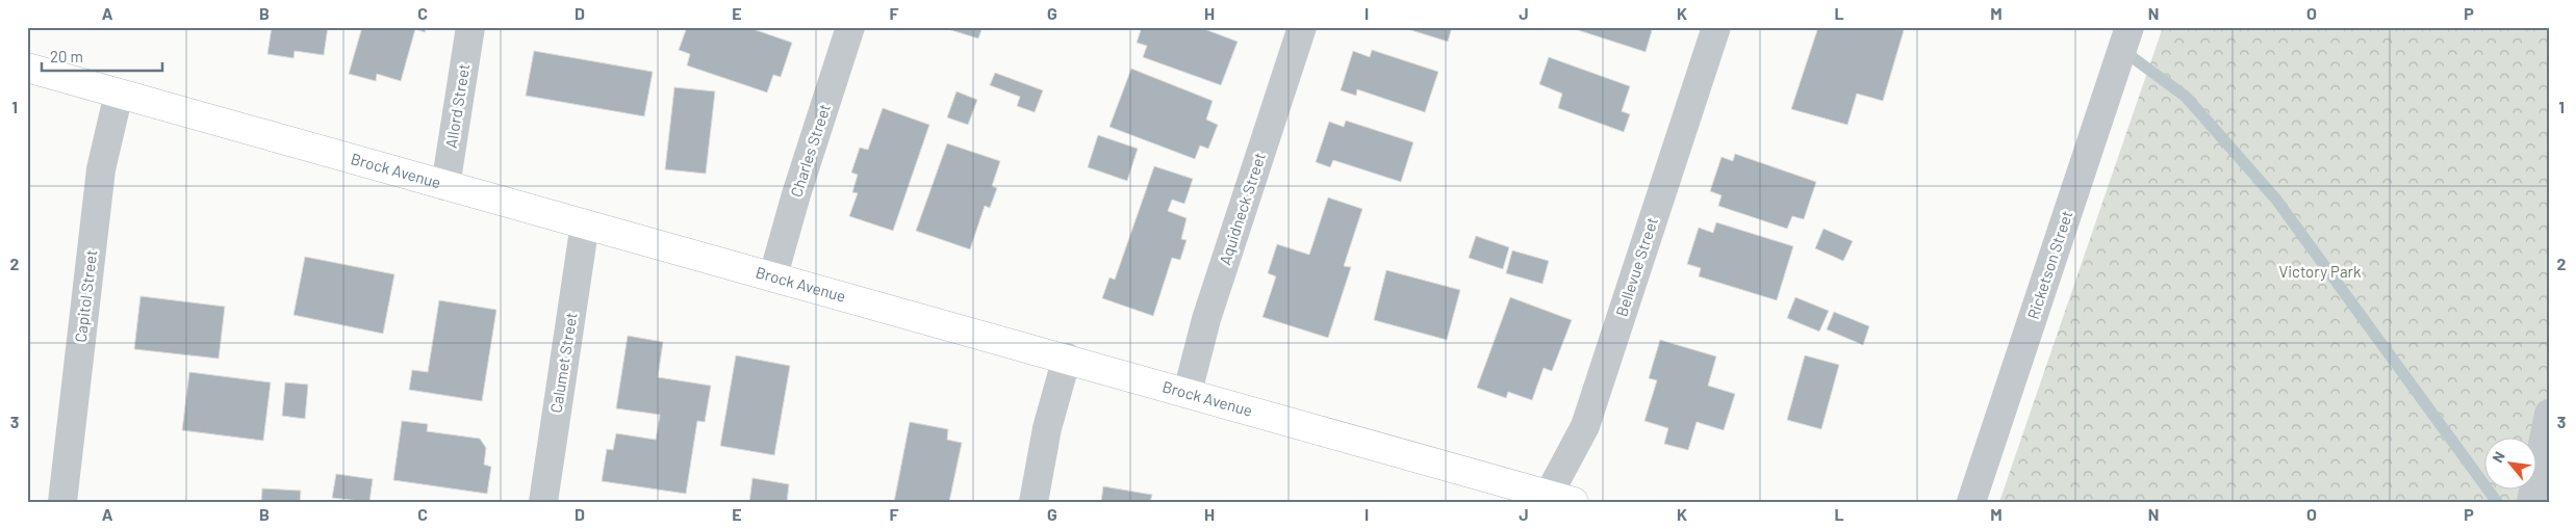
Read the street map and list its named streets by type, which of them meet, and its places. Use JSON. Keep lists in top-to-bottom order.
{
  "streets": {
    "main road": ["Brock Avenue"],
    "street": [
      "Allord Street",
      "Charles Street",
      "Aquidneck Street",
      "Ricketson Street",
      "Bellevue Street",
      "Capitol Street",
      "Calumet Street"
    ]
  },
  "crossings": [
    ["Allord Street", "Brock Avenue"],
    ["Charles Street", "Brock Avenue"],
    ["Brock Avenue", "Aquidneck Street"],
    ["Brock Avenue", "Bellevue Street"],
    ["Brock Avenue", "Capitol Street"],
    ["Brock Avenue", "Calumet Street"]
  ],
  "parks": ["Victory Park"],
  "scale_bar": "20 m",
  "north": "top left",
  "grid": {
    "columns": [
      "A",
      "B",
      "C",
      "D",
      "E",
      "F",
      "G",
      "H",
      "I",
      "J",
      "K",
      "L",
      "M",
      "N",
      "O",
      "P"
    ],
    "rows": ["1", "2", "3"]
  }
}
